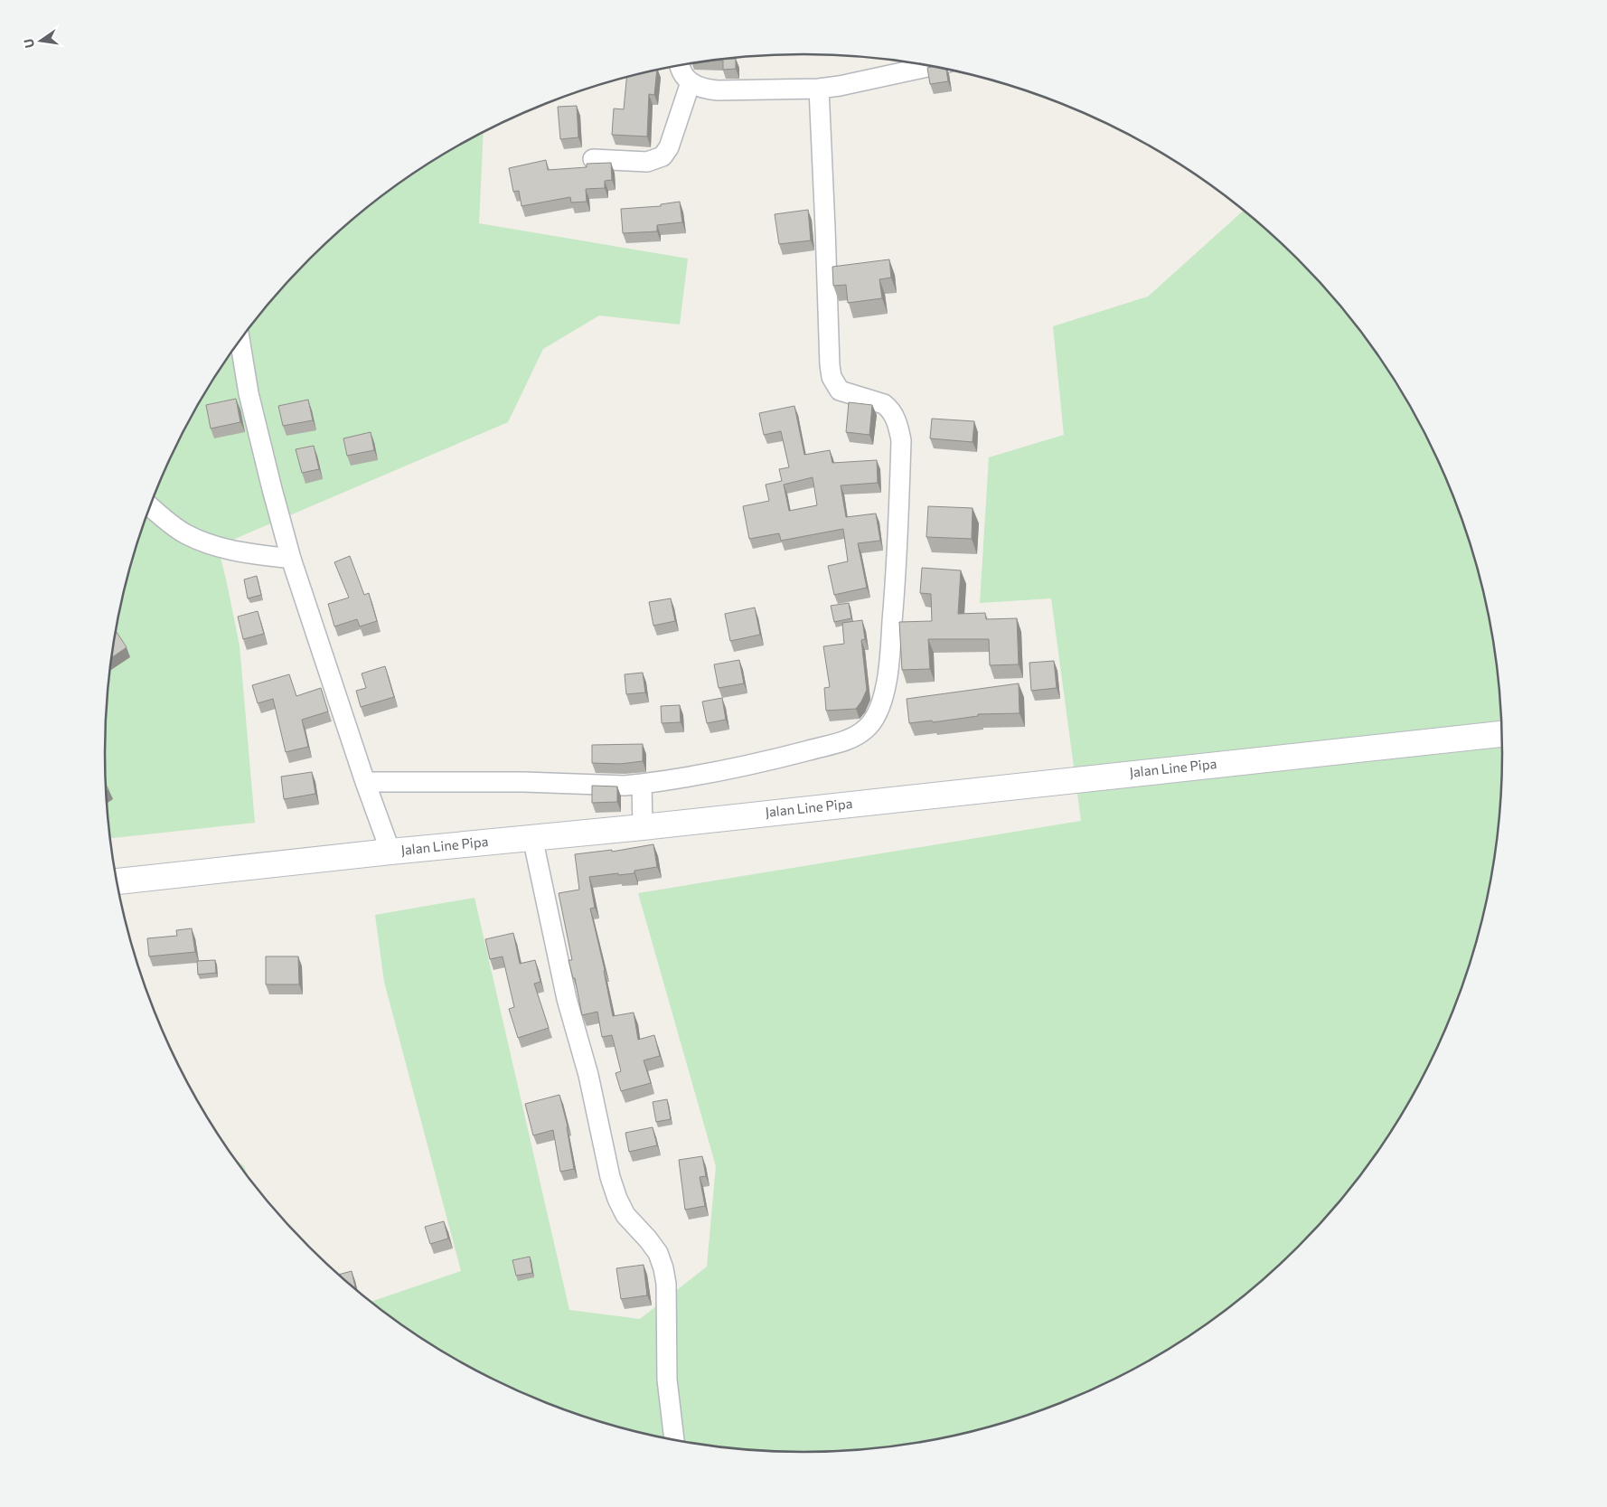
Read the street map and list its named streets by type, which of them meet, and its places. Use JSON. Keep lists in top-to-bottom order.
{
  "streets": {
    "main road": ["Jalan Line Pipa"]
  },
  "north": "left"
}
